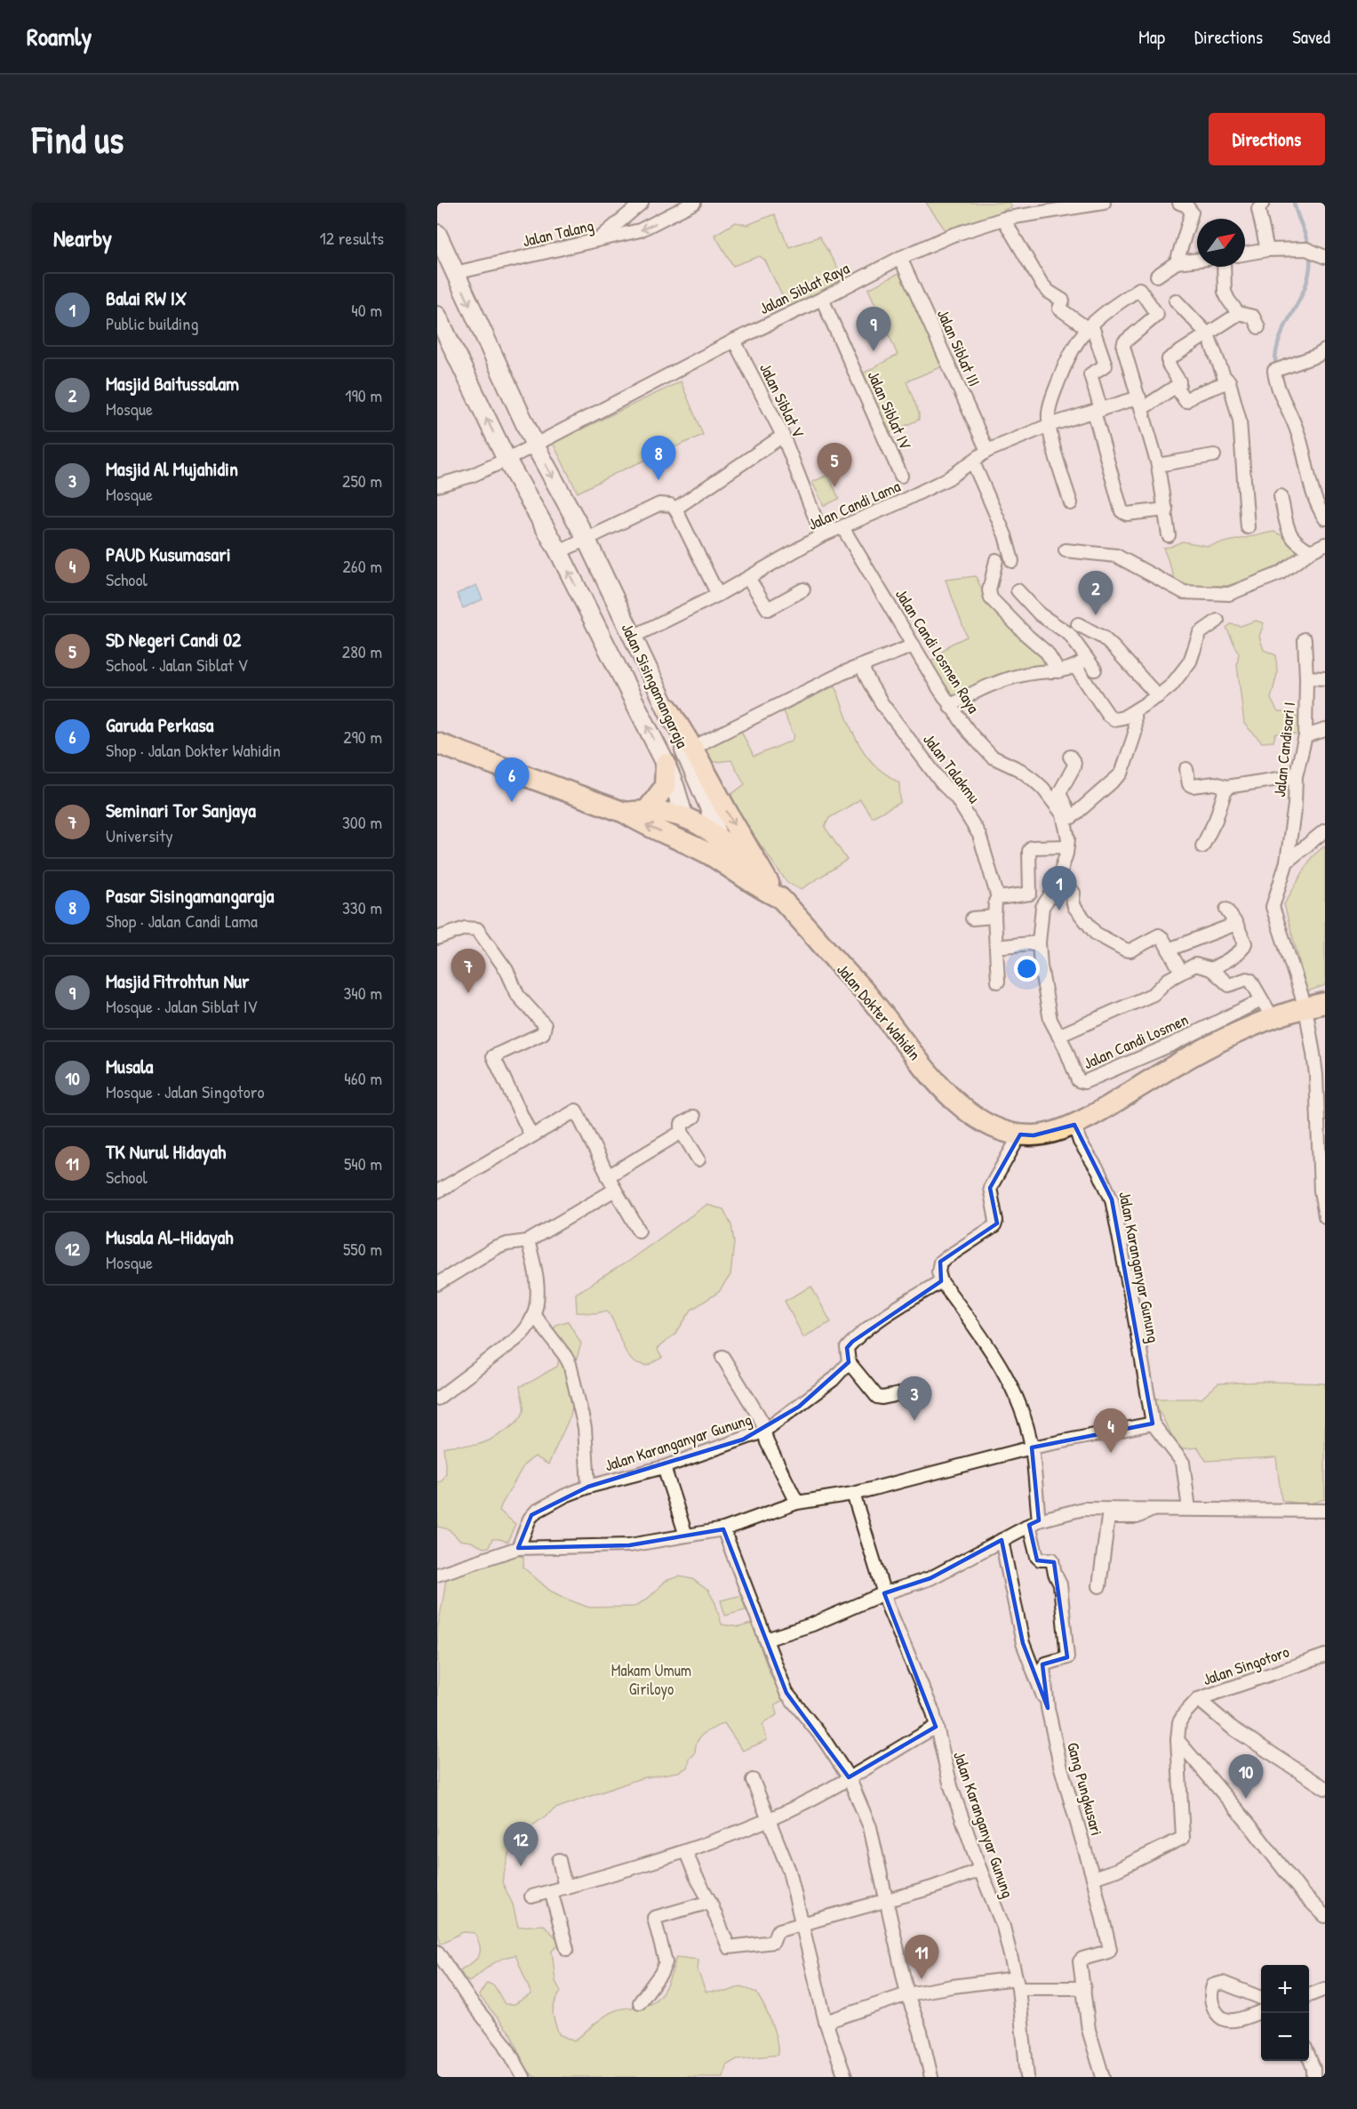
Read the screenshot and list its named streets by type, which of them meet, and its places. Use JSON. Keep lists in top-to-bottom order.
{
  "streets": {
    "highway": ["Jalan Dokter Wahidin"],
    "main road": ["Jalan Sisingamangaraja"],
    "street": [
      "Jalan Talang",
      "Jalan Siblat Raya",
      "Jalan Siblat III",
      "Jalan Siblat V",
      "Jalan Siblat IV",
      "Jalan Candi Lama",
      "Jalan Candi Losmen Raya",
      "Jalan Candisari I",
      "Jalan Talakmu",
      "Jalan Candi Losmen",
      "Jalan Karanganyar Gunung",
      "Jalan Singotoro",
      "Gang Pungkusari"
    ]
  },
  "crossings": [
    ["Jalan Talang", "Jalan Sisingamangaraja"],
    ["Jalan Siblat Raya", "Jalan Siblat III"],
    ["Jalan Siblat Raya", "Jalan Siblat V"],
    ["Jalan Siblat Raya", "Jalan Siblat IV"],
    ["Jalan Siblat Raya", "Jalan Sisingamangaraja"],
    ["Jalan Siblat III", "Jalan Candi Lama"],
    ["Jalan Siblat V", "Jalan Candi Lama"],
    ["Jalan Candi Lama", "Jalan Candi Losmen Raya"],
    ["Jalan Candi Lama", "Jalan Sisingamangaraja"],
    ["Jalan Candi Losmen Raya", "Jalan Candi Losmen"],
    ["Jalan Candisari I", "Jalan Dokter Wahidin"],
    ["Jalan Dokter Wahidin", "Jalan Karanganyar Gunung"]
  ],
  "parks": ["Makam Umum Giriloyo"],
  "north": "top right",
  "page": {
    "header": "Roamly",
    "nav": ["Map", "Directions", "Saved"],
    "buttons": "Directions",
    "title": "Find us",
    "heading": ["Nearby", "12 results"],
    "list": [
      {
        "mark": "1",
        "name": "Balai RW IX",
        "note": "Public building",
        "value": "40 m"
      },
      {
        "mark": "2",
        "name": "Masjid Baitussalam",
        "note": "Mosque",
        "value": "190 m"
      },
      {
        "mark": "3",
        "name": "Masjid Al Mujahidin",
        "note": "Mosque",
        "value": "250 m"
      },
      {
        "mark": "4",
        "name": "PAUD Kusumasari",
        "note": "School",
        "value": "260 m"
      },
      {
        "mark": "5",
        "name": "SD Negeri Candi 02",
        "note": "School · Jalan Siblat V",
        "value": "280 m"
      },
      {
        "mark": "6",
        "name": "Garuda Perkasa",
        "note": "Shop · Jalan Dokter Wahidin",
        "value": "290 m"
      },
      {
        "mark": "7",
        "name": "Seminari Tor Sanjaya",
        "note": "University",
        "value": "300 m"
      },
      {
        "mark": "8",
        "name": "Pasar Sisingamangaraja",
        "note": "Shop · Jalan Candi Lama",
        "value": "330 m"
      },
      {
        "mark": "9",
        "name": "Masjid Fitrohtun Nur",
        "note": "Mosque · Jalan Siblat IV",
        "value": "340 m"
      },
      {
        "mark": "10",
        "name": "Musala",
        "note": "Mosque · Jalan Singotoro",
        "value": "460 m"
      },
      {
        "mark": "11",
        "name": "TK Nurul Hidayah",
        "note": "School",
        "value": "540 m"
      },
      {
        "mark": "12",
        "name": "Musala Al-Hidayah",
        "note": "Mosque",
        "value": "550 m"
      }
    ],
    "pins": [
      "9",
      "8",
      "5",
      "2",
      "6",
      "1",
      "7",
      "3",
      "4",
      "10",
      "12",
      "11"
    ],
    "map_buttons": ["+", "−"]
  }
}
